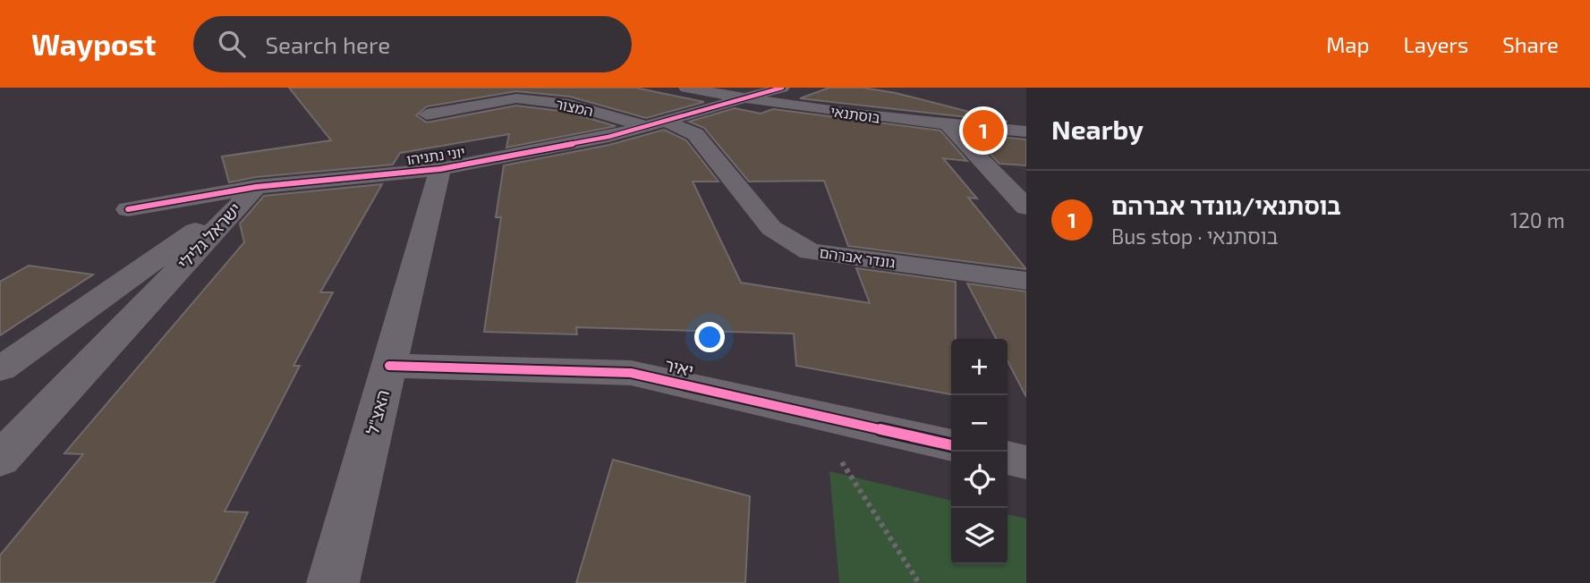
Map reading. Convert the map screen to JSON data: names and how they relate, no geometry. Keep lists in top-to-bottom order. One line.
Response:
{"streets":{"street":["המצור","בוסתנאי","יוני נתניהו","ישראל גלילי","גונדר אברהם","יאיר","האצ\"ל"]},"crossings":[["המצור","יוני נתניהו"],["המצור","גונדר אברהם"],["בוסתנאי","יוני נתניהו"],["יוני נתניהו","ישראל גלילי"],["יוני נתניהו","גונדר אברהם"],["יוני נתניהו","האצ\"ל"],["יאיר","האצ\"ל"]],"page":{"header":"Waypost","search":"Search here","nav":["Map","Layers","Share"],"heading":"Nearby","pins":"1","list":[{"mark":"1","name":"בוסתנאי/גונדר אברהם","note":"Bus stop · בוסתנאי","value":"120 m"}],"map_buttons":["+","−"]}}
